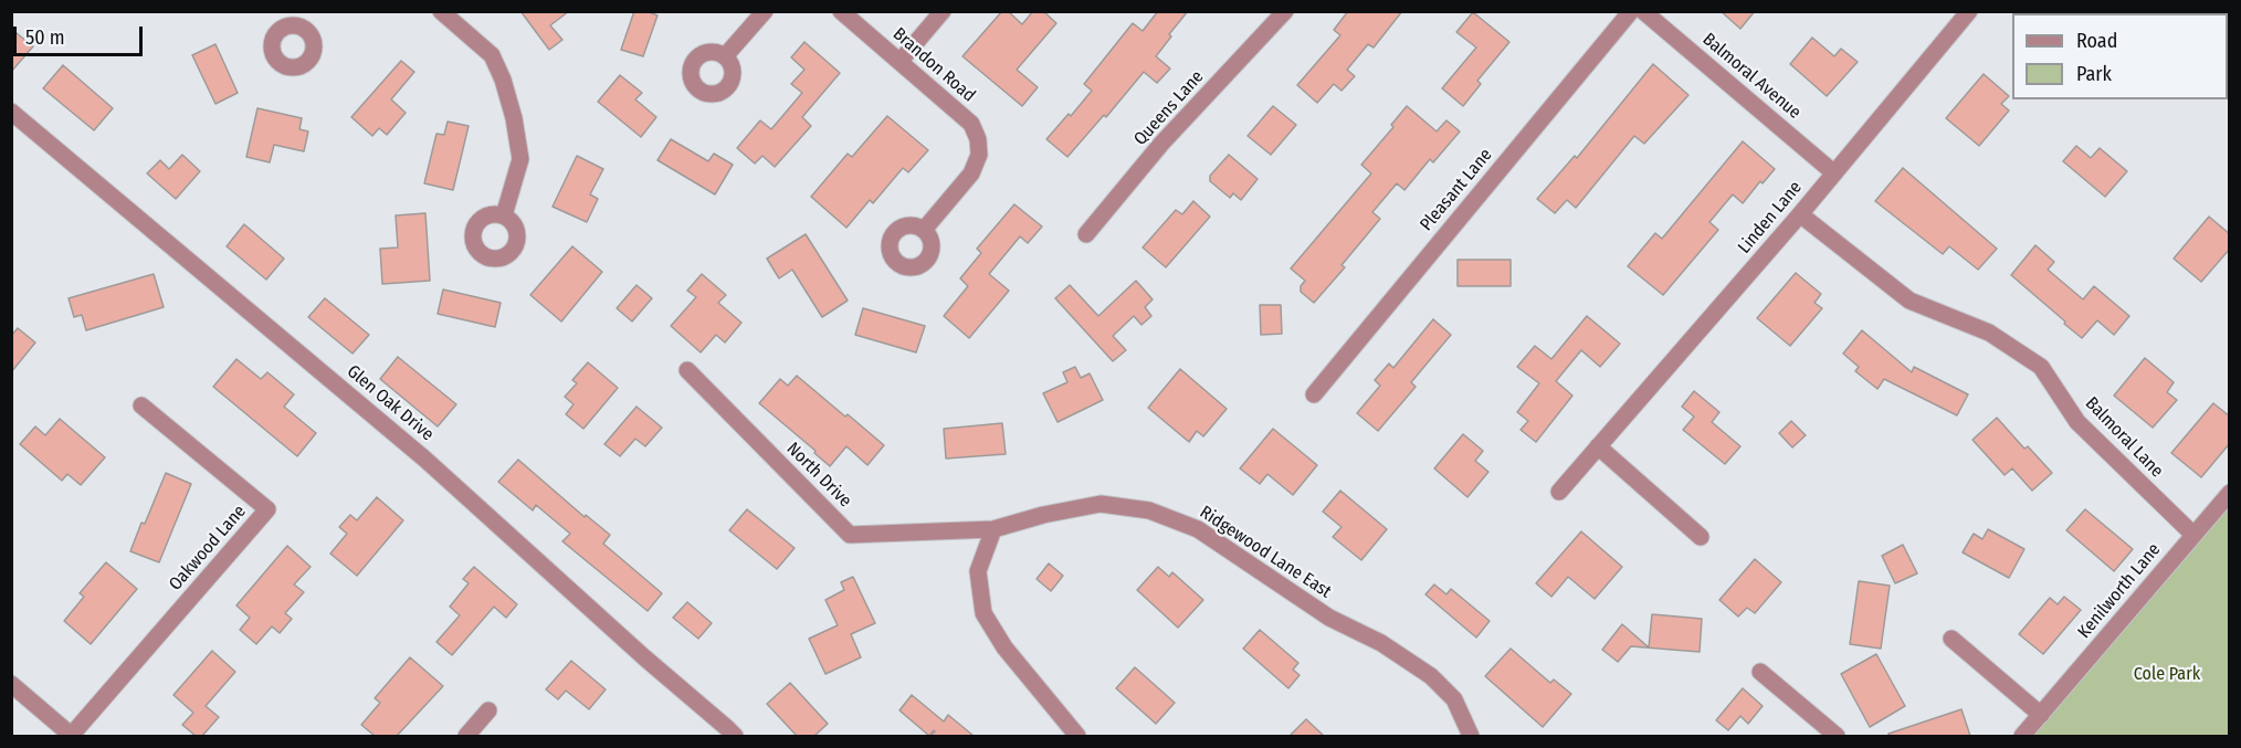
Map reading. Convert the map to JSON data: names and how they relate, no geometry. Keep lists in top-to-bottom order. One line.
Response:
{"streets":{"street":["Brandon Road","Balmoral Avenue","Queens Lane","Pleasant Lane","Linden Lane","Glen Oak Drive","Balmoral Lane","North Drive","Oakwood Lane","Ridgewood Lane East","Kenilworth Lane"]},"crossings":[["Balmoral Avenue","Linden Lane"],["Linden Lane","Balmoral Lane"],["Balmoral Lane","Kenilworth Lane"],["North Drive","Ridgewood Lane East"]],"parks":["Cole Park"],"legend":["Road","Park"],"scale_bar":"50 m"}
